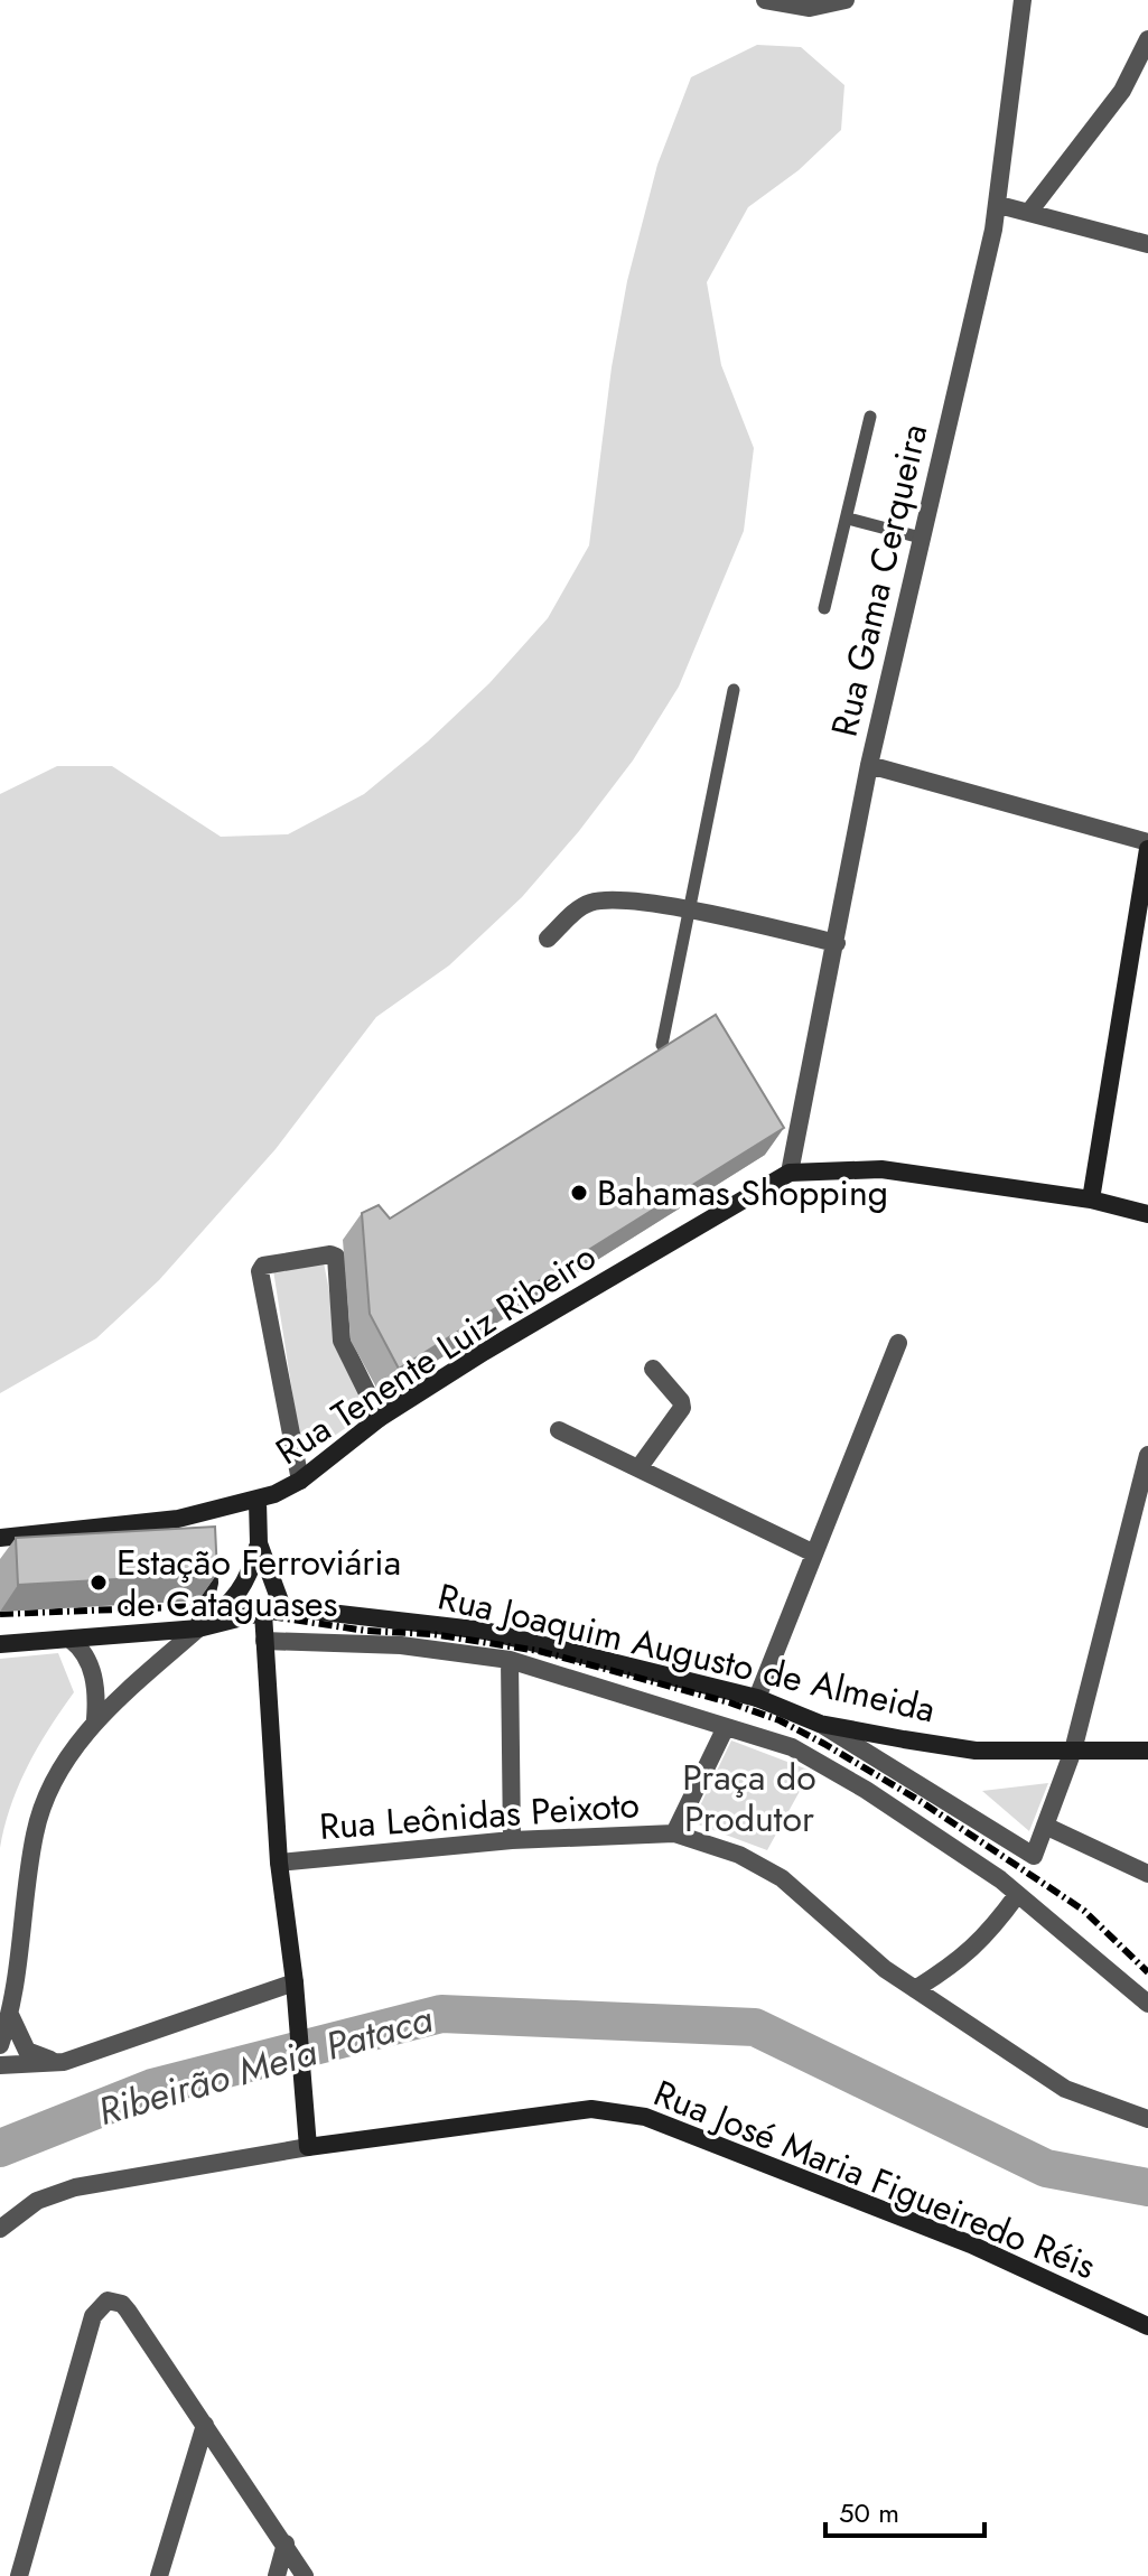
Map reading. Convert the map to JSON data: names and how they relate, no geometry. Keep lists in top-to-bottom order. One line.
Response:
{"streets":{"main road":["Rua Tenente Luiz Ribeiro","Rua Joaquim Augusto de Almeida","Rua José Maria Figueiredo Réis"],"street":["Rua Gama Cerqueira","Rua Leônidas Peixoto"]},"crossings":[["Rua Gama Cerqueira","Rua Tenente Luiz Ribeiro"]],"water":["Ribeirão Meia Pataca"],"parks":["Praça do Produtor"],"places":["Bahamas Shopping","Estação Ferroviária de Cataguases"],"scale_bar":"50 m"}
